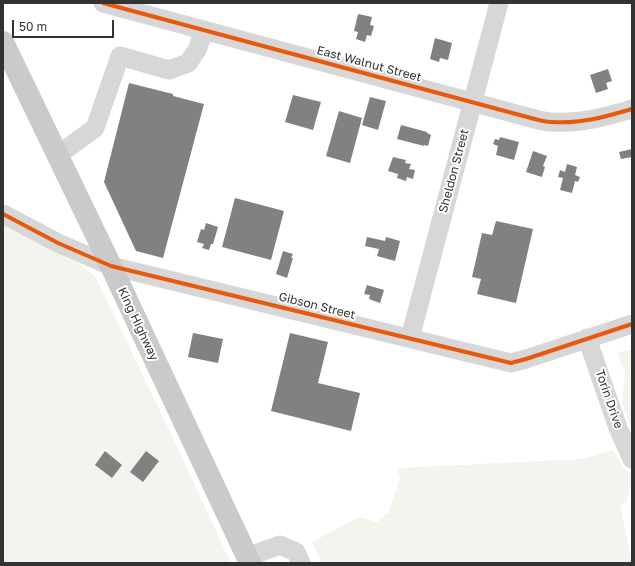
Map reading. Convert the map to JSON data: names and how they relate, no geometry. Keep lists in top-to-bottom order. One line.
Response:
{"streets":{"main road":["King Highway"],"street":["East Walnut Street","Sheldon Street","Gibson Street","Torin Drive"]},"crossings":[["East Walnut Street","Sheldon Street"],["Sheldon Street","Gibson Street"],["Gibson Street","King Highway"],["Gibson Street","Torin Drive"]],"scale_bar":"50 m"}
